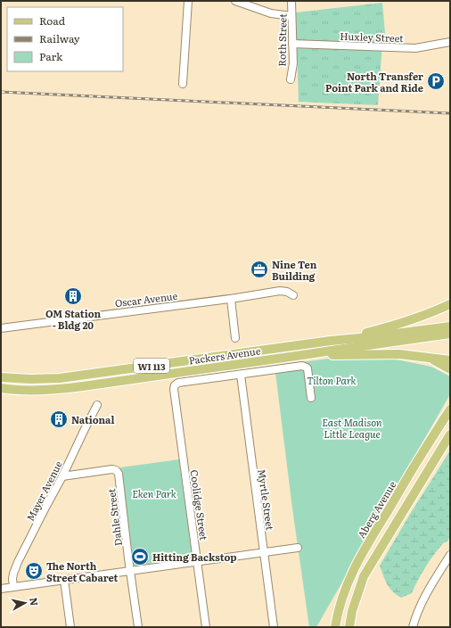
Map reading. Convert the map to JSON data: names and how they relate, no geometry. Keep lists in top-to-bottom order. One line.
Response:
{"streets":{"main road":["Packers Avenue","WI 113","Aberg Avenue"],"street":["Huxley Street","Roth Street","Oscar Avenue","Mayer Avenue","Myrtle Street","Coolidge Street","Dahle Street"]},"crossings":[["Huxley Street","Roth Street"],["Mayer Avenue","Dahle Street"],["Myrtle Street","Coolidge Street"]],"parks":["Tilton Park","East Madison Little League","Eken Park"],"places":{"parking":["North Transfer Point Park and Ride"],"office":["Nine Ten Building"],"building":["OM Station - Bldg 20","National"],"sports":["Hitting Backstop"],"theatre":["The North Street Cabaret"]},"legend":["Road","Railway","Park"],"north":"right"}
